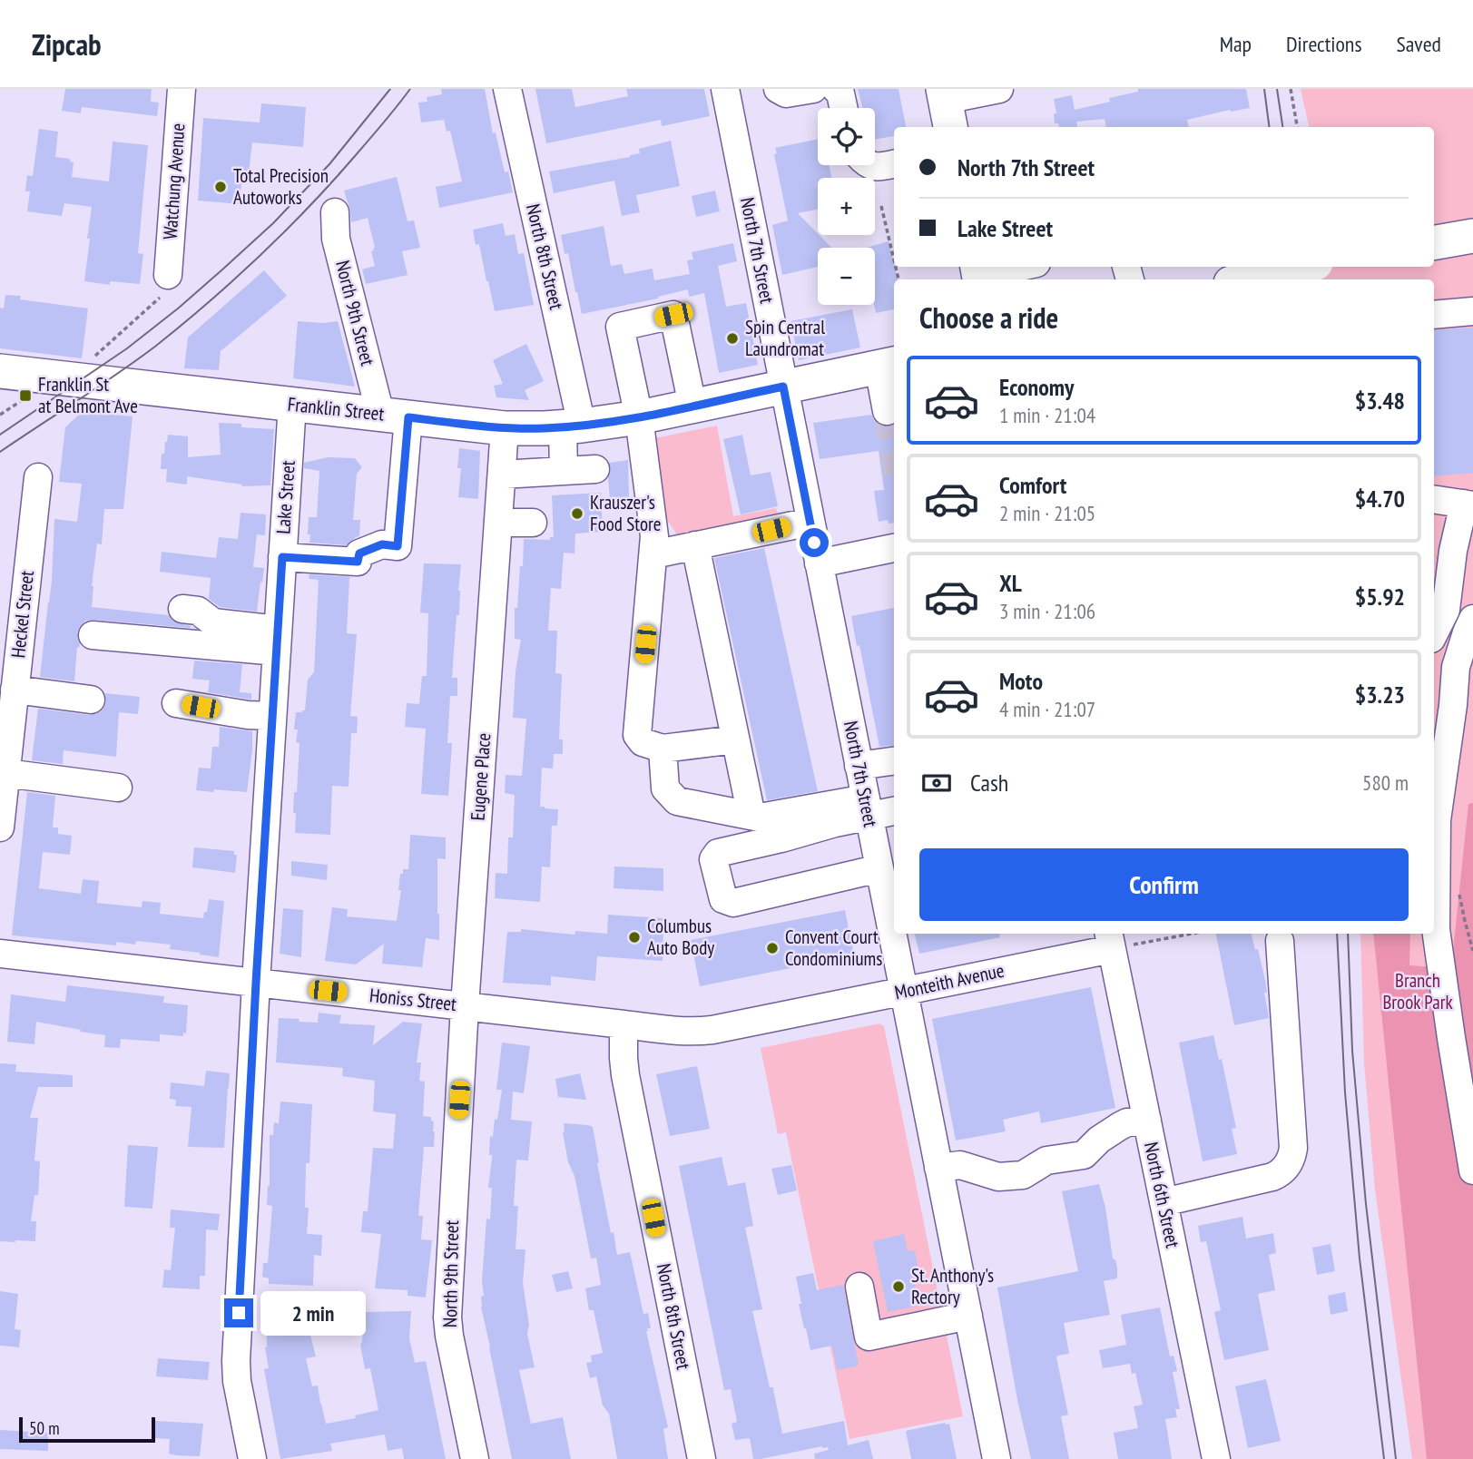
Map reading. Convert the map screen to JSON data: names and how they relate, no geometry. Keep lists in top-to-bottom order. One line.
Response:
{"streets":{"main road":["Franklin Street"],"street":["Watchung Avenue","North 7th Street","North 8th Street","North 9th Street","Lake Street","Heckel Street","Eugene Place","Monteith Avenue","Honiss Street","North 6th Street"]},"crossings":[["North 7th Street","Franklin Street"],["North 7th Street","Monteith Avenue"],["North 8th Street","Franklin Street"],["North 8th Street","Honiss Street"],["North 9th Street","Franklin Street"],["North 9th Street","Lake Street"],["North 9th Street","Eugene Place"],["Franklin Street","Lake Street"],["Franklin Street","Eugene Place"],["Lake Street","Honiss Street"],["Eugene Place","Honiss Street"],["Monteith Avenue","Honiss Street"],["Monteith Avenue","North 6th Street"]],"parks":["Branch Brook Park"],"places":{"other":["Total Precision Autoworks","Spin Central Laundromat","Krauszer's Food Store","Columbus Auto Body","Convent Court Condominiums","St. Anthony's Rectory"],"transit":["Franklin St at Belmont Ave"]},"scale_bar":"50 m","page":{"header":"Zipcab","nav":["Map","Directions","Saved"],"map_buttons":["+","−"],"banner":["North 7th Street","Lake Street"],"heading":"Choose a ride","list":[{"name":"Economy","note":"1 min · 21:04","value":"$3.48"},{"name":"Comfort","note":"2 min · 21:05","value":"$4.70"},{"name":"XL","note":"3 min · 21:06","value":"$5.92"},{"name":"Moto","note":"4 min · 21:07","value":"$3.23"}],"pay":["Cash","580 m"],"buttons":"Confirm","bubble":"2 min","scale":"50 m"}}
